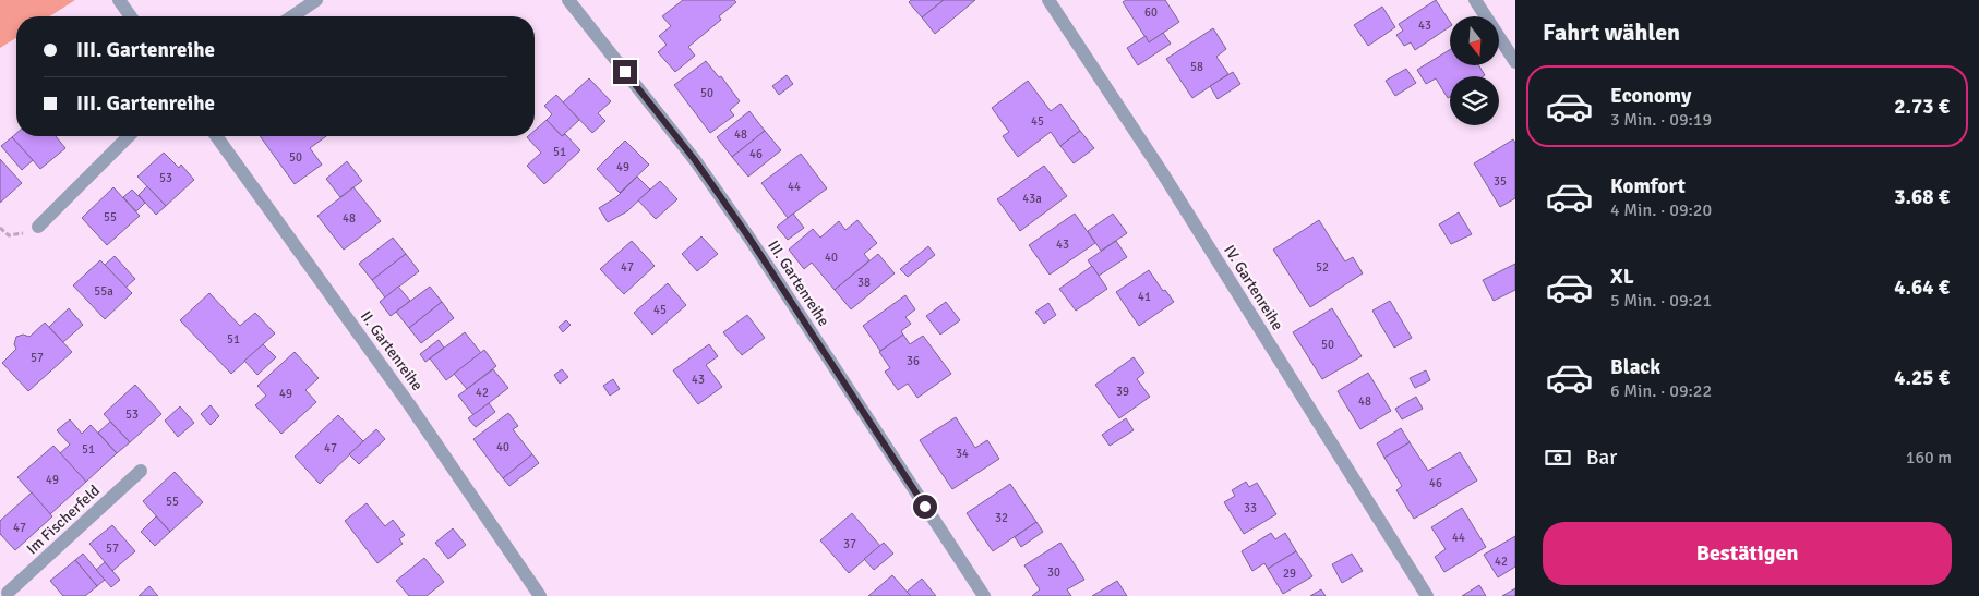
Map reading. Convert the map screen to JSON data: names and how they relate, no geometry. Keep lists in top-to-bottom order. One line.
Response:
{"streets":{"street":["III. Gartenreihe","IV. Gartenreihe","II. Gartenreihe","Im Fischerfeld"]},"house_numbers":["60","43","58","50","45","48","51","46","50","49","53","35","44","43a","55","48","43","40","47","52","38","55a","41","45","51","50","57","36","43","39","42","49","48","53","40","47","51","34","49","46","55","33","32","47","44","37","57","42","30","29"],"north":"bottom","page":{"heading":"Fahrt wählen","banner":["III. Gartenreihe","III. Gartenreihe"],"list":[{"name":"Economy","note":"3 Min. · 09:19","value":"2.73 €"},{"name":"Komfort","note":"4 Min. · 09:20","value":"3.68 €"},{"name":"XL","note":"5 Min. · 09:21","value":"4.64 €"},{"name":"Black","note":"6 Min. · 09:22","value":"4.25 €"}],"pay":["Bar","160 m"],"buttons":"Bestätigen"}}
